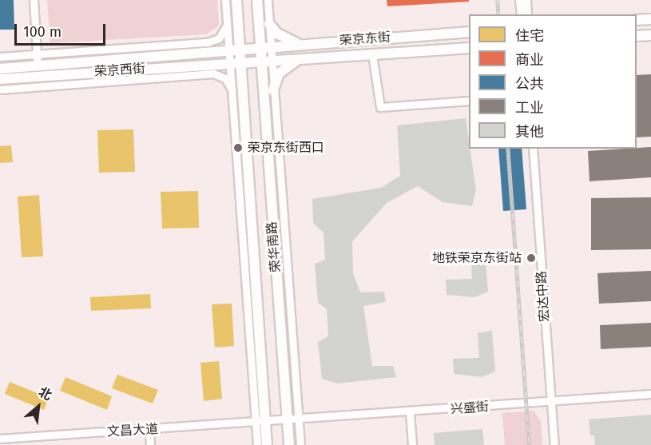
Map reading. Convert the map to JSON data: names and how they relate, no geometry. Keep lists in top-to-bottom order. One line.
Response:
{"streets":{"main road":["荣京东街","荣京西街","荣华南路"],"street":["宏达中路","兴盛街","文昌大道"]},"crossings":[["荣京东街","荣京西街"],["荣京东街","荣华南路"],["荣京西街","荣华南路"],["荣华南路","兴盛街"],["荣华南路","文昌大道"],["宏达中路","兴盛街"],["兴盛街","文昌大道"]],"places":["荣京东街西口","地铁荣京东街站"],"legend":["住宅","商业","公共","工业","其他"],"scale_bar":"100 m","north":"top right"}
